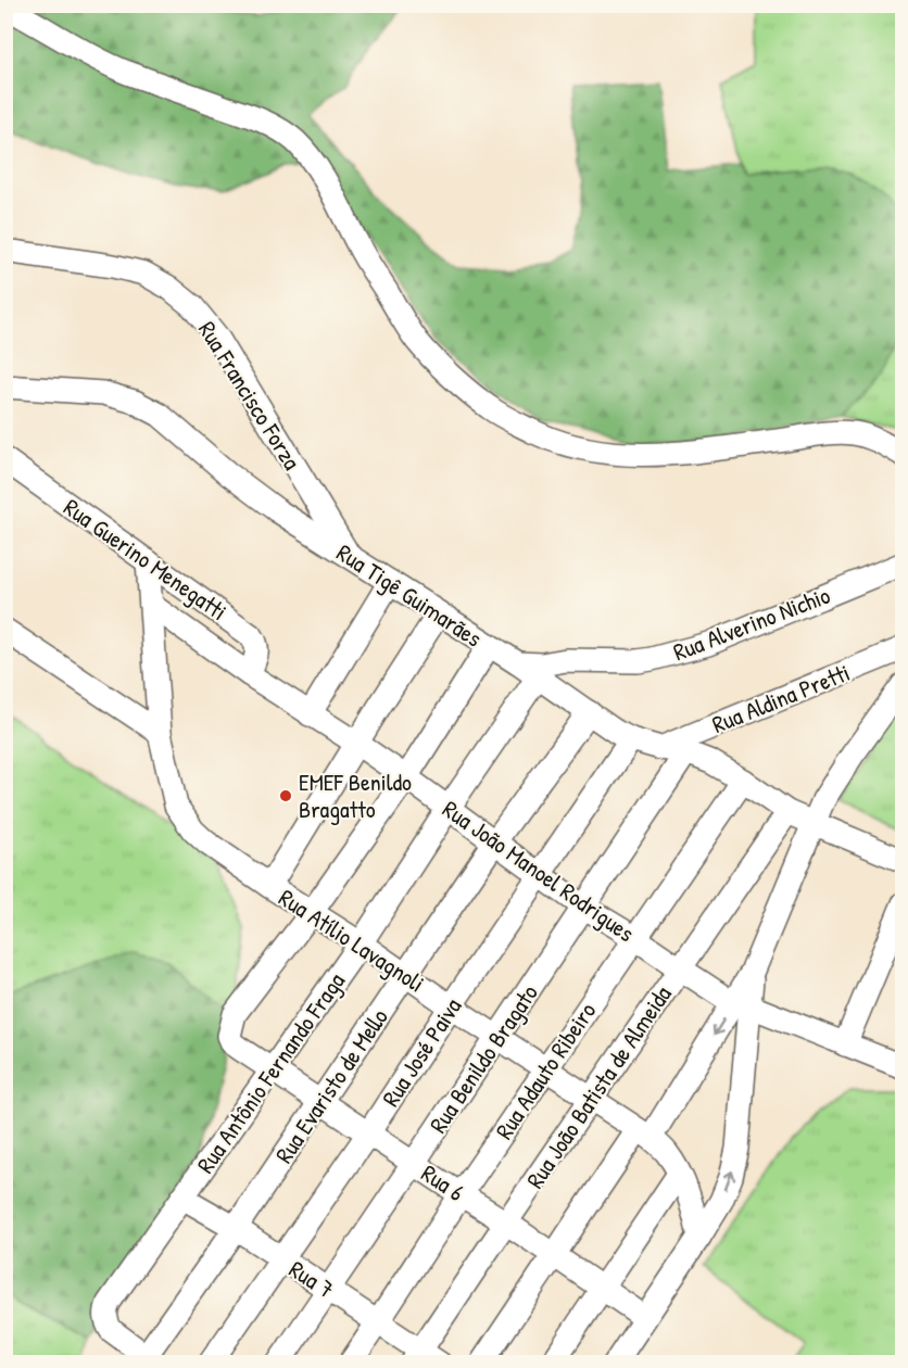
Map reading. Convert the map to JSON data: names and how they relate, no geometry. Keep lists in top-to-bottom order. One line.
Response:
{"streets":{"street":["Rua Francisco Forza","Rua Guerino Menegatti","Rua Tigê Guimarães","Rua Alverino Nichio","Rua Aldina Pretti","Rua João Manoel Rodrigues","Rua Atílio Lavagnoli","Rua José Paiva","Rua Benildo Bragato","Rua Adauto Ribeiro","Rua Antônio Fernando Fraga","Rua Evaristo de Mello","Rua João Batista de Almeida","Rua 6","Rua 7"]},"crossings":[["Rua Francisco Forza","Rua Tigê Guimarães"],["Rua Guerino Menegatti","Rua João Manoel Rodrigues"],["Rua Guerino Menegatti","Rua Atílio Lavagnoli"],["Rua Tigê Guimarães","Rua Alverino Nichio"],["Rua Tigê Guimarães","Rua Aldina Pretti"],["Rua Tigê Guimarães","Rua José Paiva"],["Rua Tigê Guimarães","Rua Benildo Bragato"],["Rua Tigê Guimarães","Rua Adauto Ribeiro"],["Rua Tigê Guimarães","Rua Antônio Fernando Fraga"],["Rua Tigê Guimarães","Rua Evaristo de Mello"],["Rua Tigê Guimarães","Rua João Batista de Almeida"],["Rua João Manoel Rodrigues","Rua Atílio Lavagnoli"],["Rua João Manoel Rodrigues","Rua José Paiva"],["Rua João Manoel Rodrigues","Rua Benildo Bragato"],["Rua João Manoel Rodrigues","Rua Adauto Ribeiro"],["Rua João Manoel Rodrigues","Rua Antônio Fernando Fraga"],["Rua João Manoel Rodrigues","Rua Evaristo de Mello"],["Rua João Manoel Rodrigues","Rua João Batista de Almeida"],["Rua Atílio Lavagnoli","Rua José Paiva"],["Rua Atílio Lavagnoli","Rua Benildo Bragato"],["Rua Atílio Lavagnoli","Rua Adauto Ribeiro"],["Rua Atílio Lavagnoli","Rua Antônio Fernando Fraga"],["Rua Atílio Lavagnoli","Rua Evaristo de Mello"],["Rua Atílio Lavagnoli","Rua João Batista de Almeida"],["Rua Atílio Lavagnoli","Rua 6"],["Rua José Paiva","Rua 6"],["Rua José Paiva","Rua 7"],["Rua Benildo Bragato","Rua 6"],["Rua Benildo Bragato","Rua 7"],["Rua Adauto Ribeiro","Rua 6"],["Rua Adauto Ribeiro","Rua 7"],["Rua Antônio Fernando Fraga","Rua Evaristo de Mello"],["Rua Antônio Fernando Fraga","Rua 6"],["Rua Antônio Fernando Fraga","Rua 7"],["Rua Evaristo de Mello","Rua 6"],["Rua Evaristo de Mello","Rua 7"],["Rua João Batista de Almeida","Rua 6"],["Rua João Batista de Almeida","Rua 7"]],"places":["EMEF Benildo Bragatto"]}
